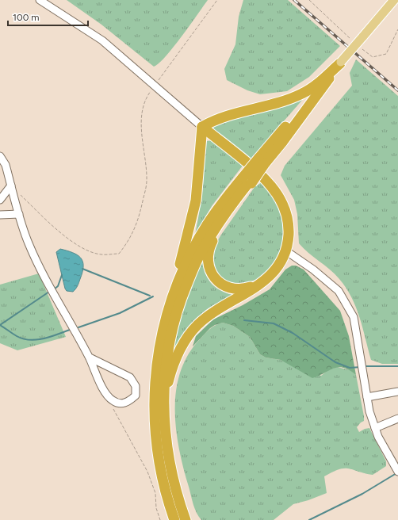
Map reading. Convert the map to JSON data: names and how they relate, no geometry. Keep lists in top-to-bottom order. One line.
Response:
{"scale_bar":"100 m"}
